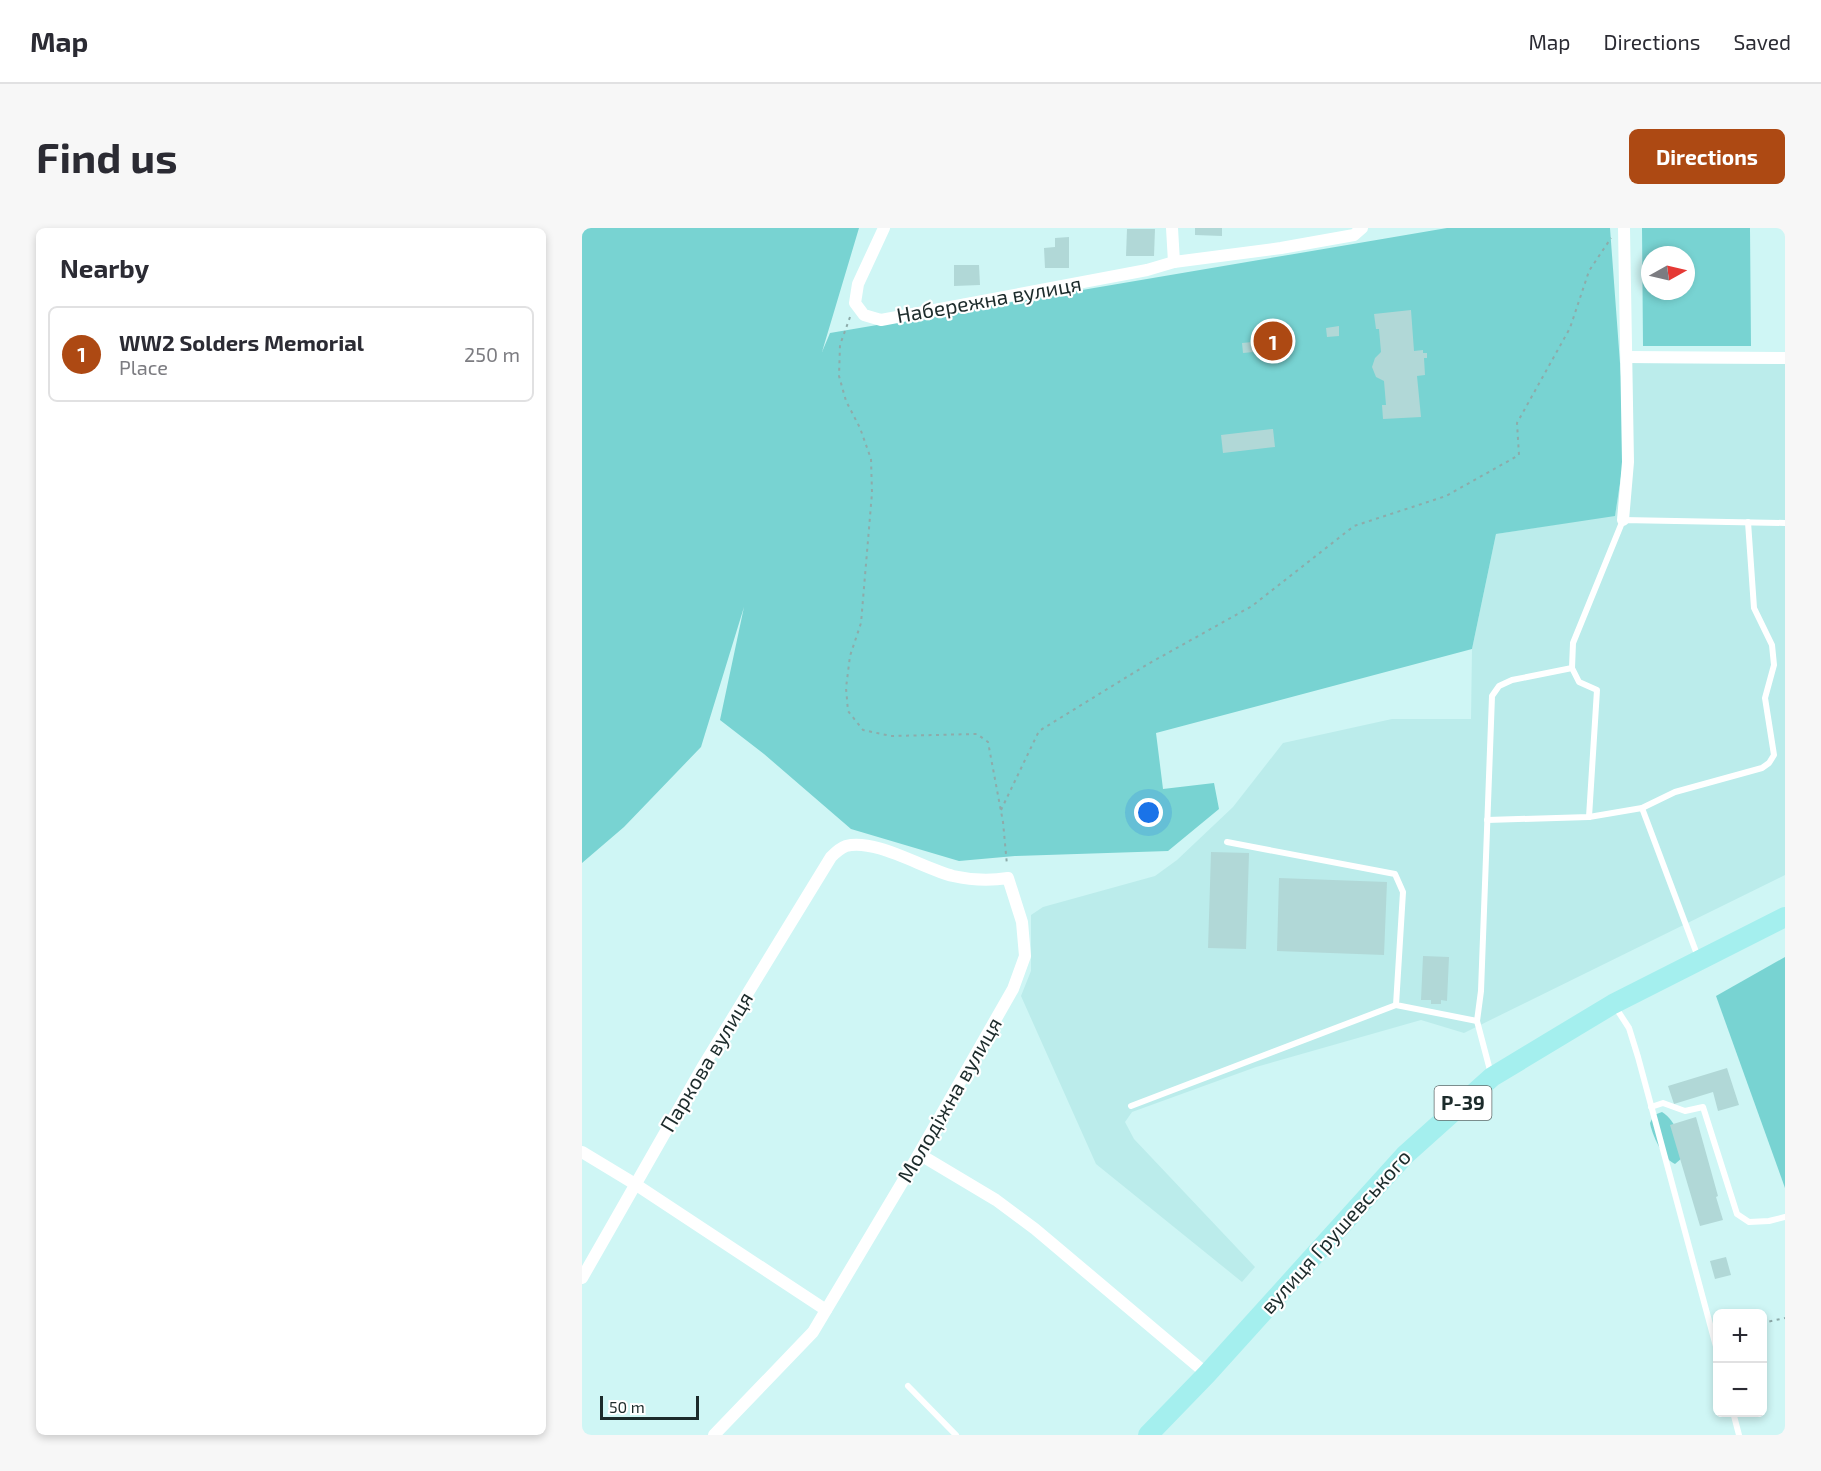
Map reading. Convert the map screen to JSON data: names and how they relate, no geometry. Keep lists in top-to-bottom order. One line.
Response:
{"streets":{"main road":["Р-39","вулиця Грушевського"],"street":["Набережна вулиця","Паркова вулиця","Молодіжна вулиця"]},"crossings":[["Паркова вулиця","Молодіжна вулиця"],["Р-39","вулиця Грушевського"]],"scale_bar":"50 m","north":"right","page":{"header":"Map","nav":["Map","Directions","Saved"],"buttons":"Directions","title":"Find us","heading":"Nearby","list":[{"mark":"1","name":"WW2 Solders Memorial","note":"Place","value":"250 m"}],"pins":"1","map_buttons":["+","−"],"scale":"50 m"}}
